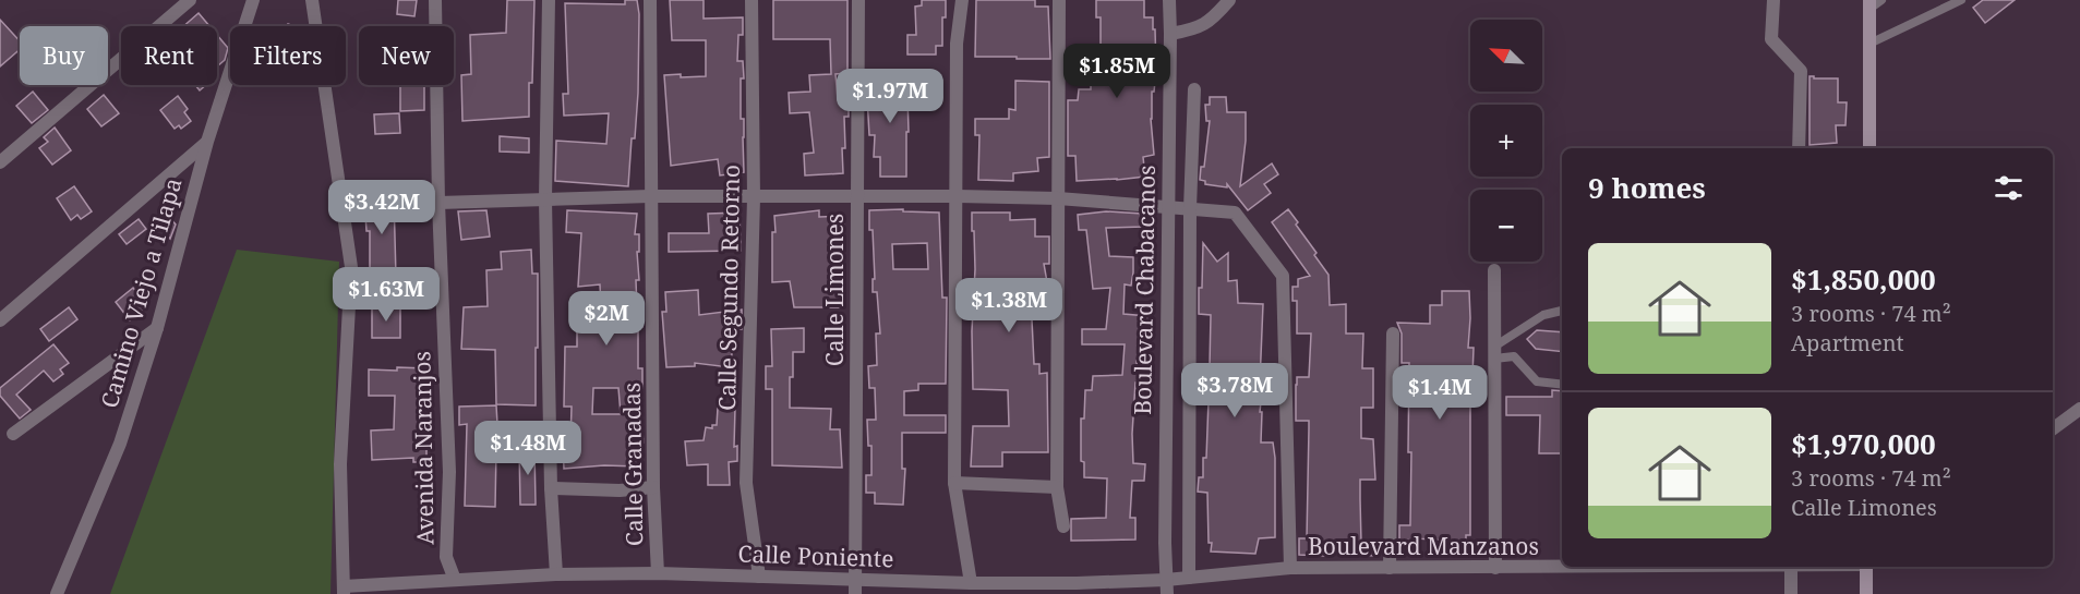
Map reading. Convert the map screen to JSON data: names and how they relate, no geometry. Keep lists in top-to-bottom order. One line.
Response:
{"streets":{"street":["Calle Segundo Retorno","Calle Limones","Boulevard Chabacanos","Camino Viejo a Tilapa","Avenida Naranjos","Calle Granadas","Boulevard Manzanos","Calle Poniente"]},"crossings":[["Calle Segundo Retorno","Calle Poniente"],["Calle Limones","Calle Poniente"],["Boulevard Chabacanos","Boulevard Manzanos"],["Boulevard Chabacanos","Calle Poniente"],["Avenida Naranjos","Calle Poniente"],["Calle Granadas","Calle Poniente"],["Boulevard Manzanos","Calle Poniente"]],"north":"top left","page":{"map_buttons":["+","−"],"chip":["Buy","Rent","Filters","New"],"price":["$1.85M","$1.97M","$3.42M","$1.63M","$1.38M","$2M","$3.78M","$1.4M","$1.48M"],"heading":"9 homes","list":[{"name":"$1,850,000","note":"3 rooms · 74 m² · Apartment"},{"name":"$1,970,000","note":"3 rooms · 74 m² · Calle Limones"}]}}
